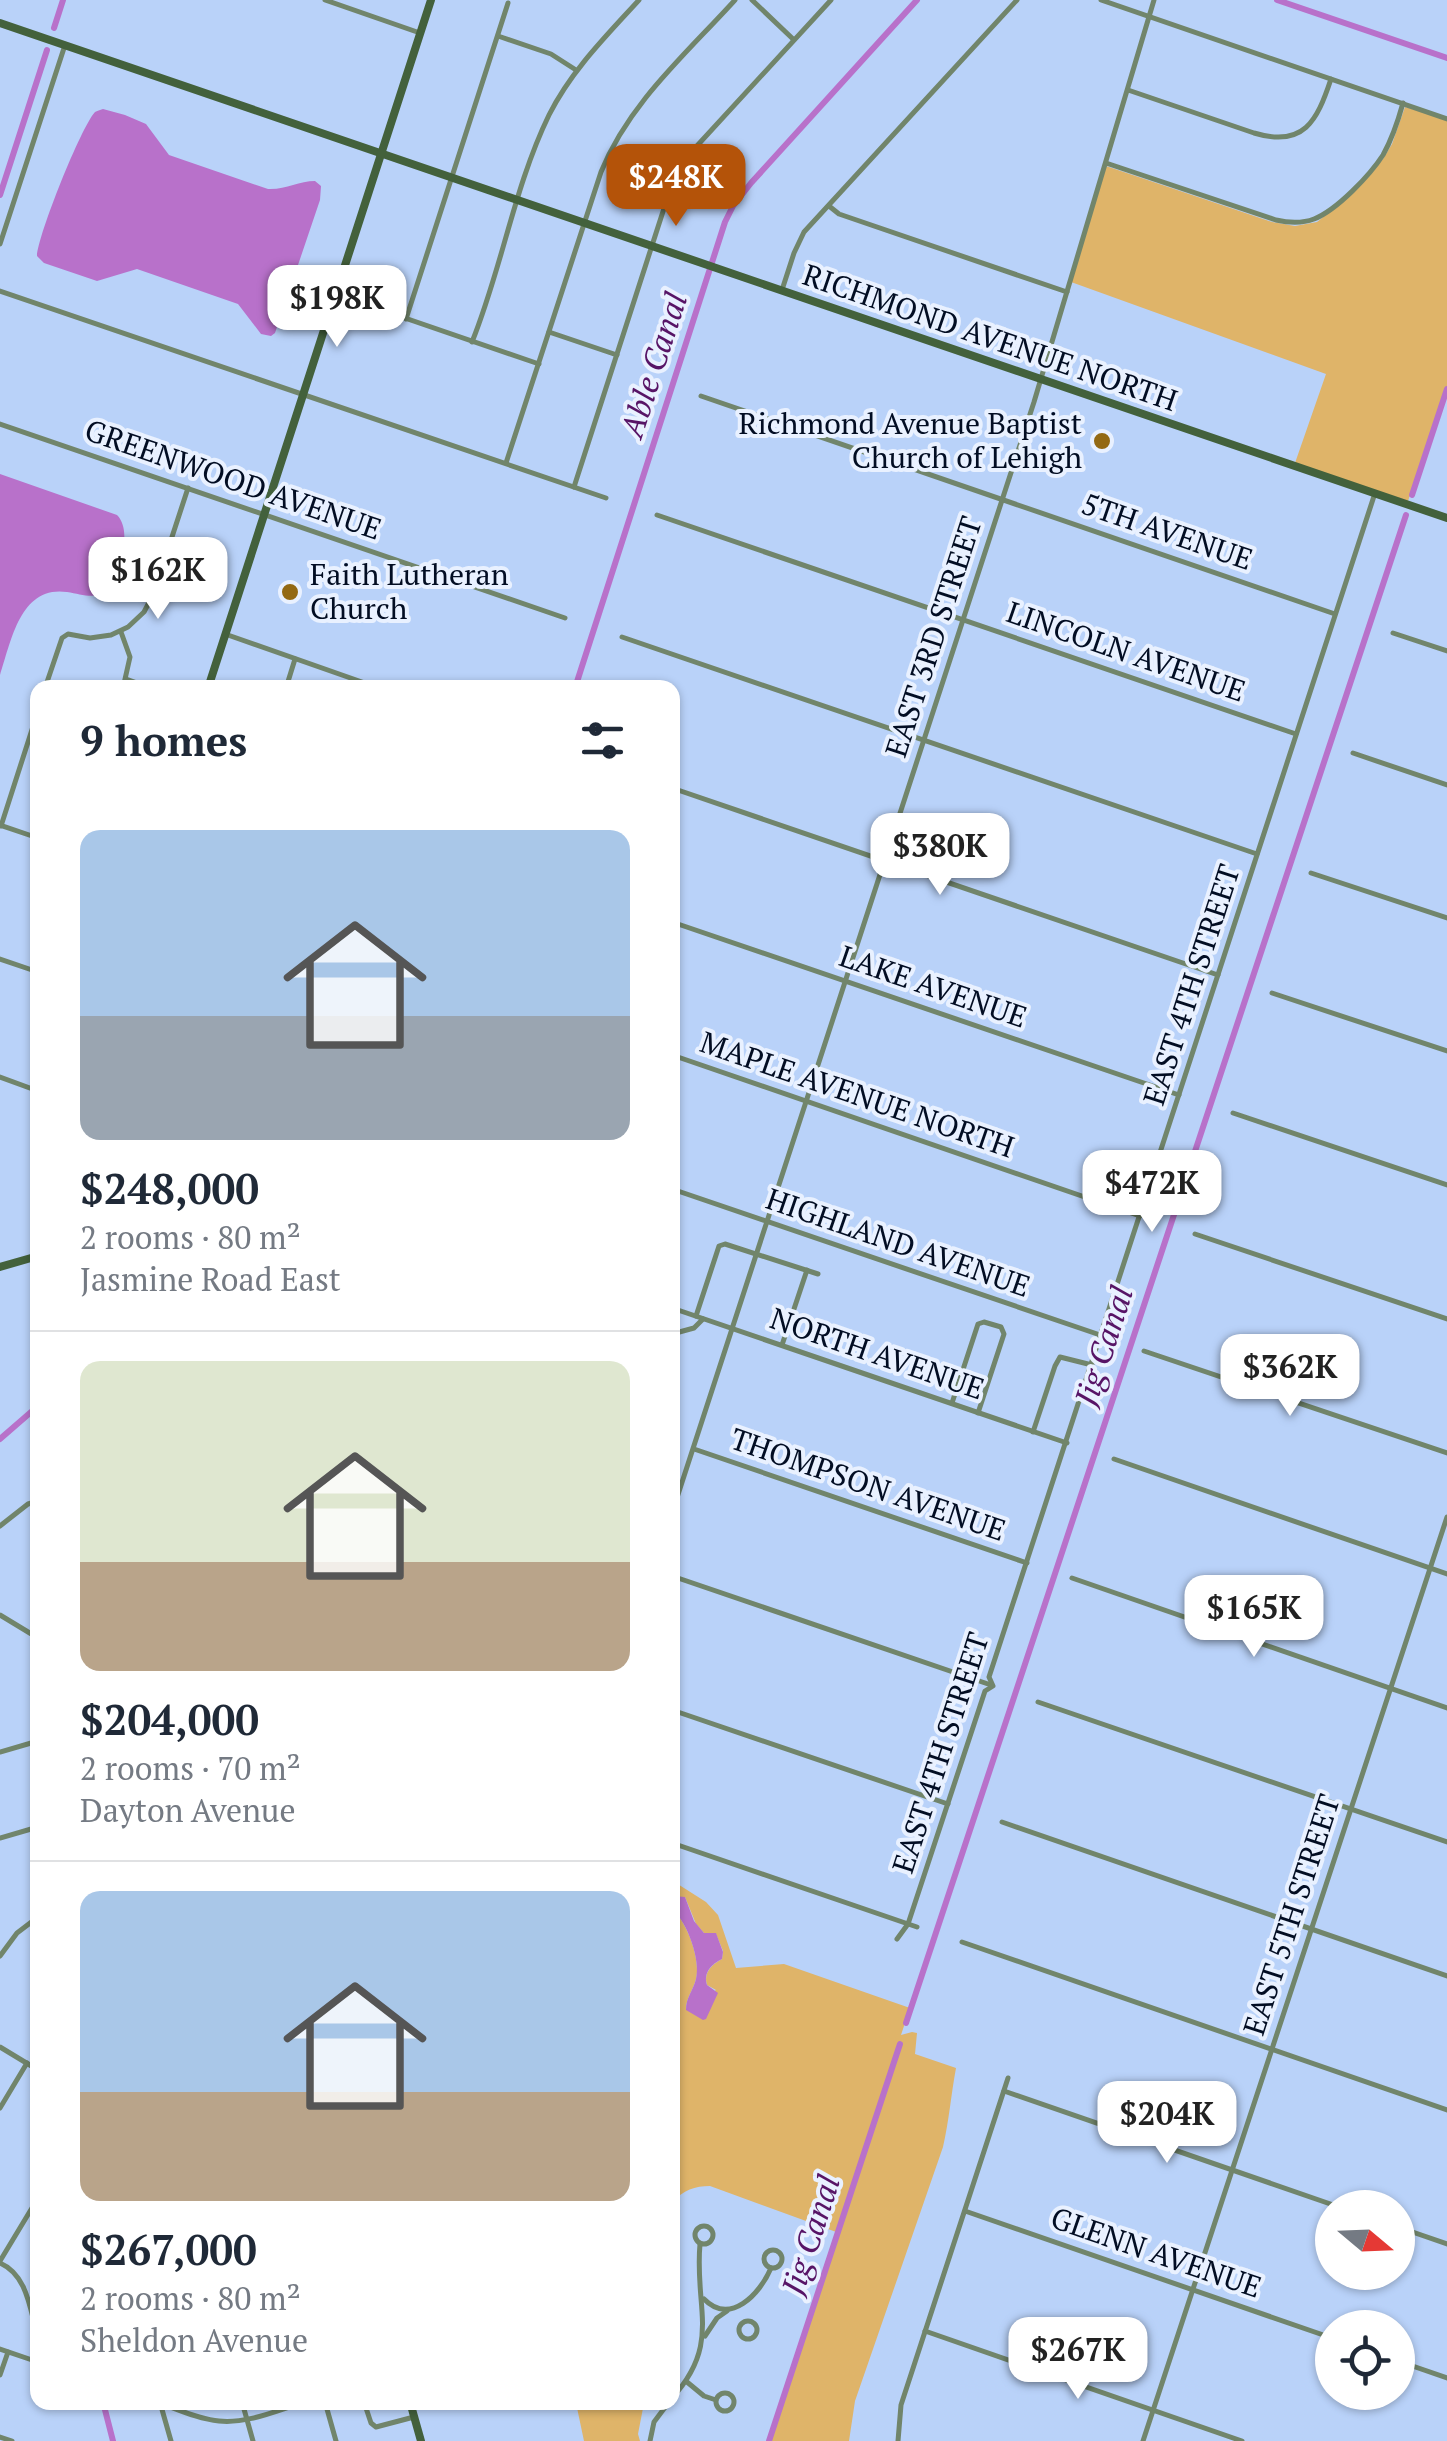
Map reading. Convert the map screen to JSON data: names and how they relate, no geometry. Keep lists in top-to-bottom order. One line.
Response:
{"streets":{"street":["RICHMOND AVENUE NORTH","GREENWOOD AVENUE","5TH AVENUE","EAST 3RD STREET","LINCOLN AVENUE","EAST 4TH STREET","LAKE AVENUE","MAPLE AVENUE NORTH","HIGHLAND AVENUE","NORTH AVENUE","THOMPSON AVENUE","EAST 5TH STREET","GLENN AVENUE"]},"crossings":[["RICHMOND AVENUE NORTH","EAST 3RD STREET"],["RICHMOND AVENUE NORTH","EAST 4TH STREET"],["5TH AVENUE","EAST 3RD STREET"],["5TH AVENUE","EAST 4TH STREET"],["EAST 3RD STREET","LINCOLN AVENUE"],["EAST 3RD STREET","LAKE AVENUE"],["EAST 3RD STREET","MAPLE AVENUE NORTH"],["EAST 3RD STREET","HIGHLAND AVENUE"],["EAST 3RD STREET","NORTH AVENUE"],["EAST 3RD STREET","THOMPSON AVENUE"],["LINCOLN AVENUE","EAST 4TH STREET"],["EAST 4TH STREET","LAKE AVENUE"],["EAST 4TH STREET","MAPLE AVENUE NORTH"],["EAST 4TH STREET","HIGHLAND AVENUE"],["EAST 4TH STREET","NORTH AVENUE"],["EAST 4TH STREET","THOMPSON AVENUE"],["EAST 5TH STREET","GLENN AVENUE"]],"water":["Able Canal","Jig Canal"],"places":["Richmond Avenue Baptist Church of Lehigh","Faith Lutheran Church"],"north":"right","page":{"price":["$248K","$198K","$162K","$380K","$472K","$362K","$165K","$204K","$267K"],"heading":"9 homes","list":[{"name":"$248,000","note":"2 rooms · 80 m² · Jasmine Road East"},{"name":"$204,000","note":"2 rooms · 70 m² · Dayton Avenue"},{"name":"$267,000","note":"2 rooms · 80 m² · Sheldon Avenue"}]}}
